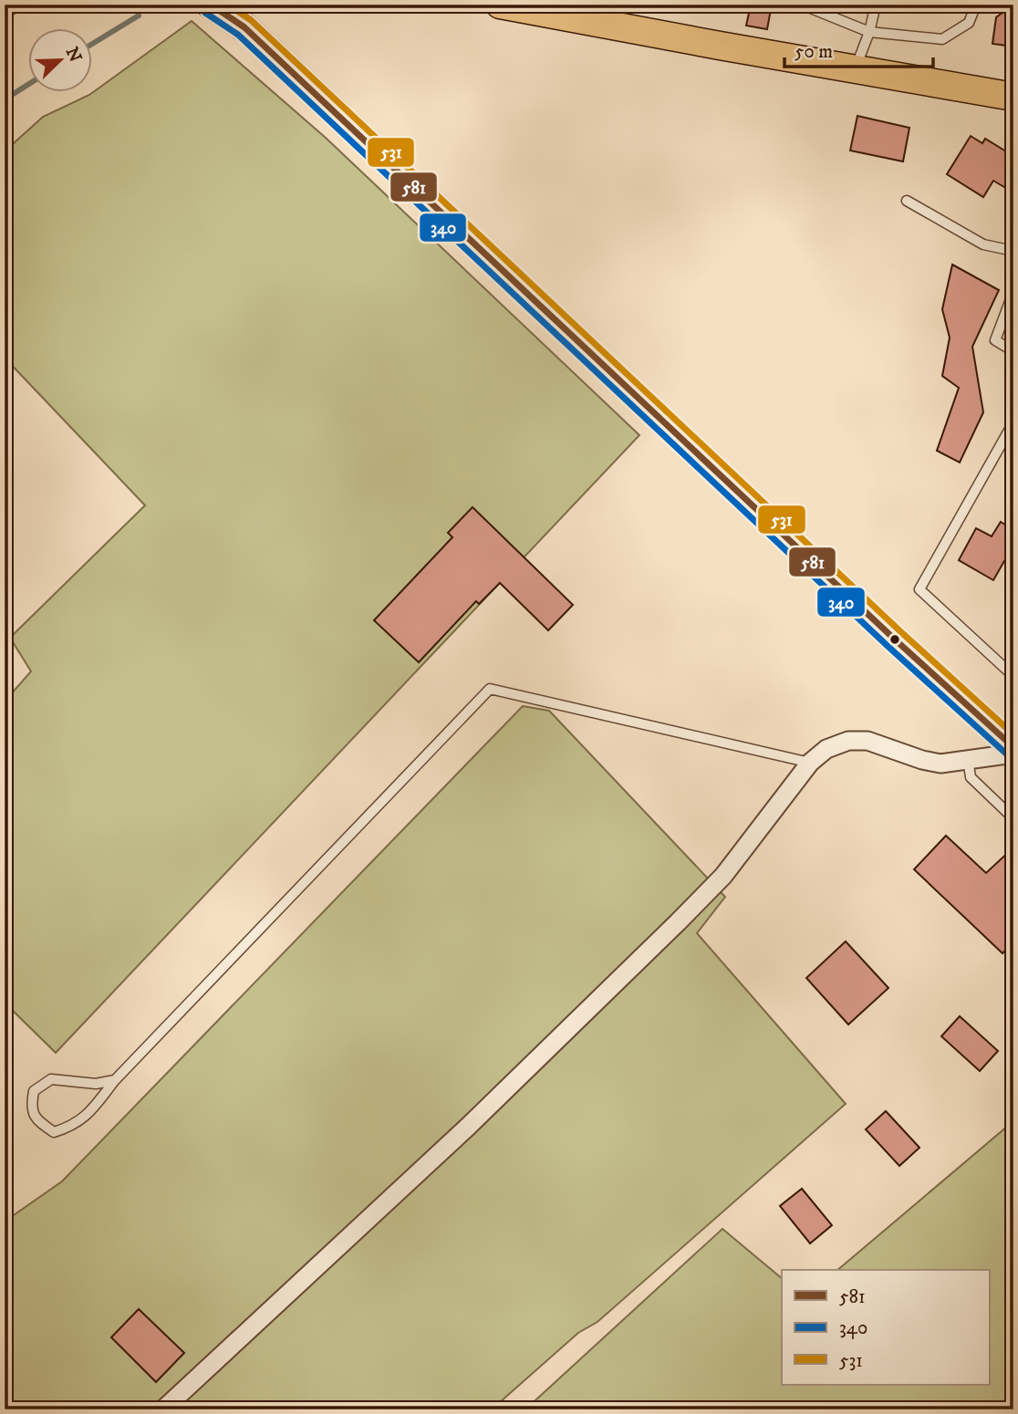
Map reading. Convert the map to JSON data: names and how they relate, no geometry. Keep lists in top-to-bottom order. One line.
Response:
{"lines":["transit line 581","transit line 531","transit line 340"],"legend":["581","340","531"],"scale_bar":"50 m","north":"top right"}
